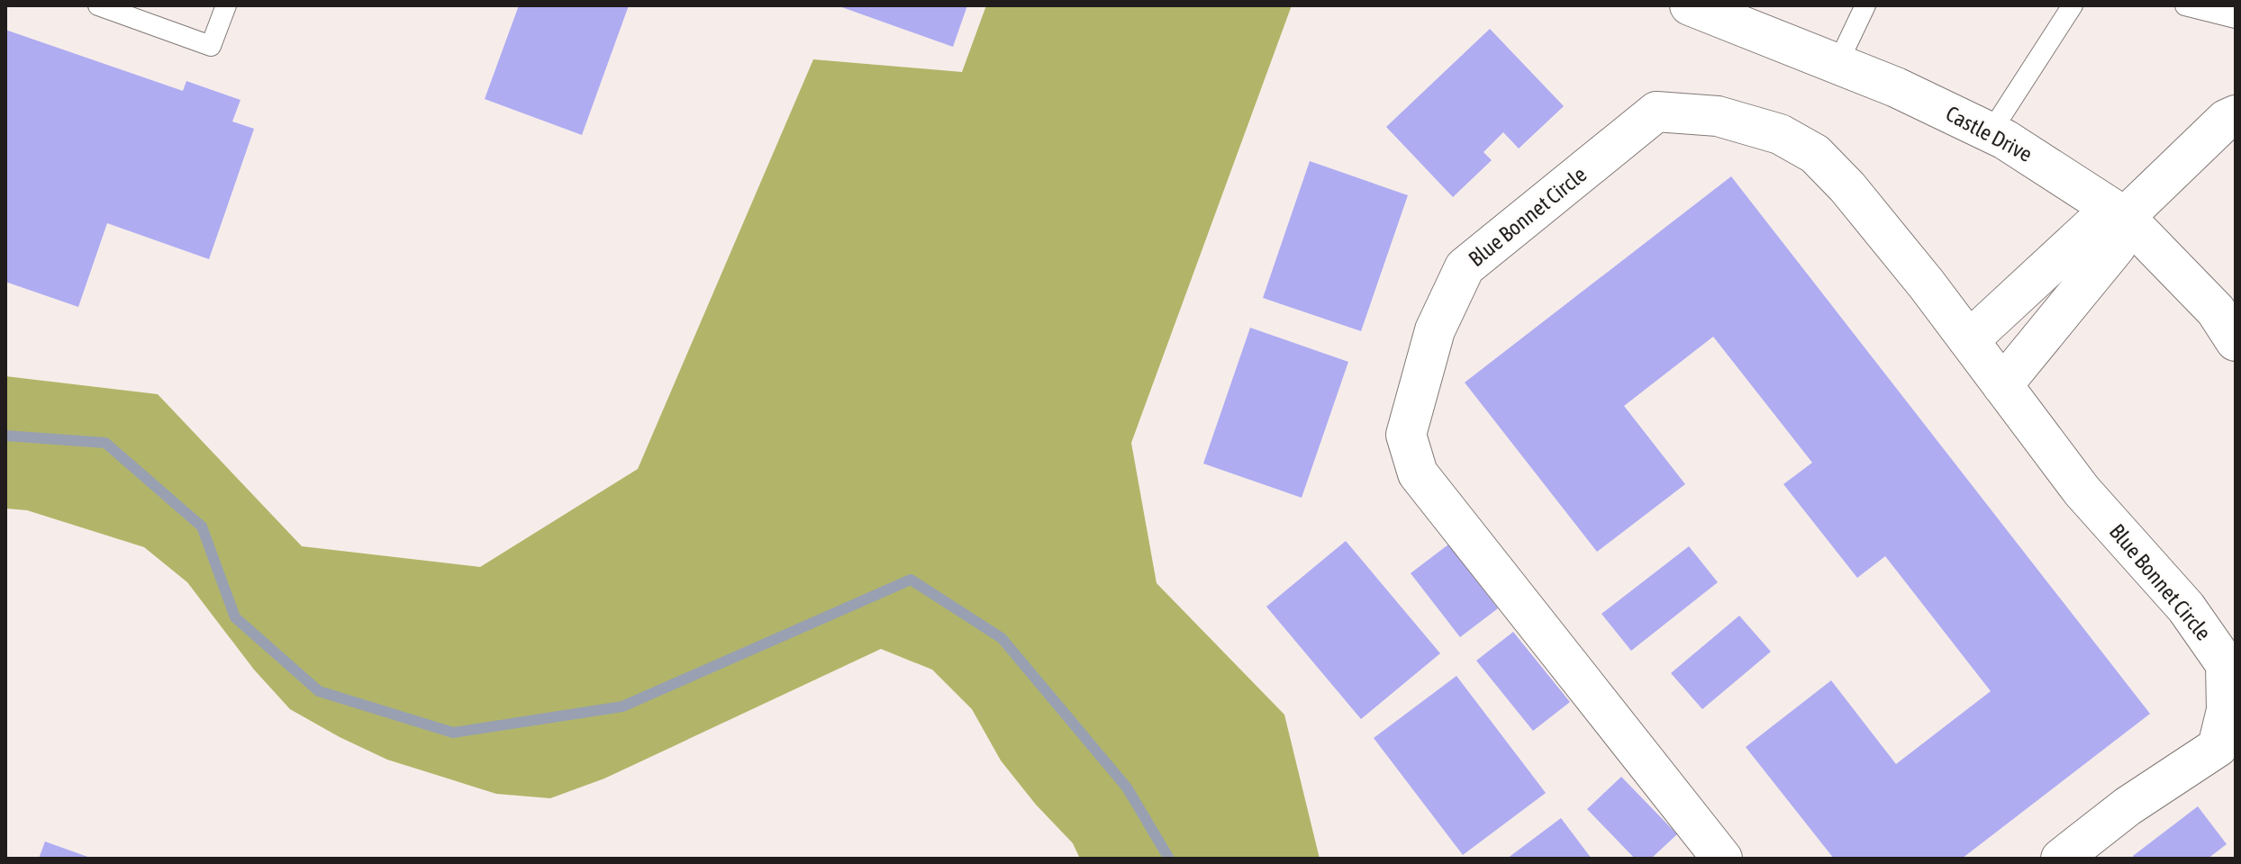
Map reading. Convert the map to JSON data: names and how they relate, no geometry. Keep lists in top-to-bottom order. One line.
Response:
{"streets":{"street":["Castle Drive","Blue Bonnet Circle"]}}
